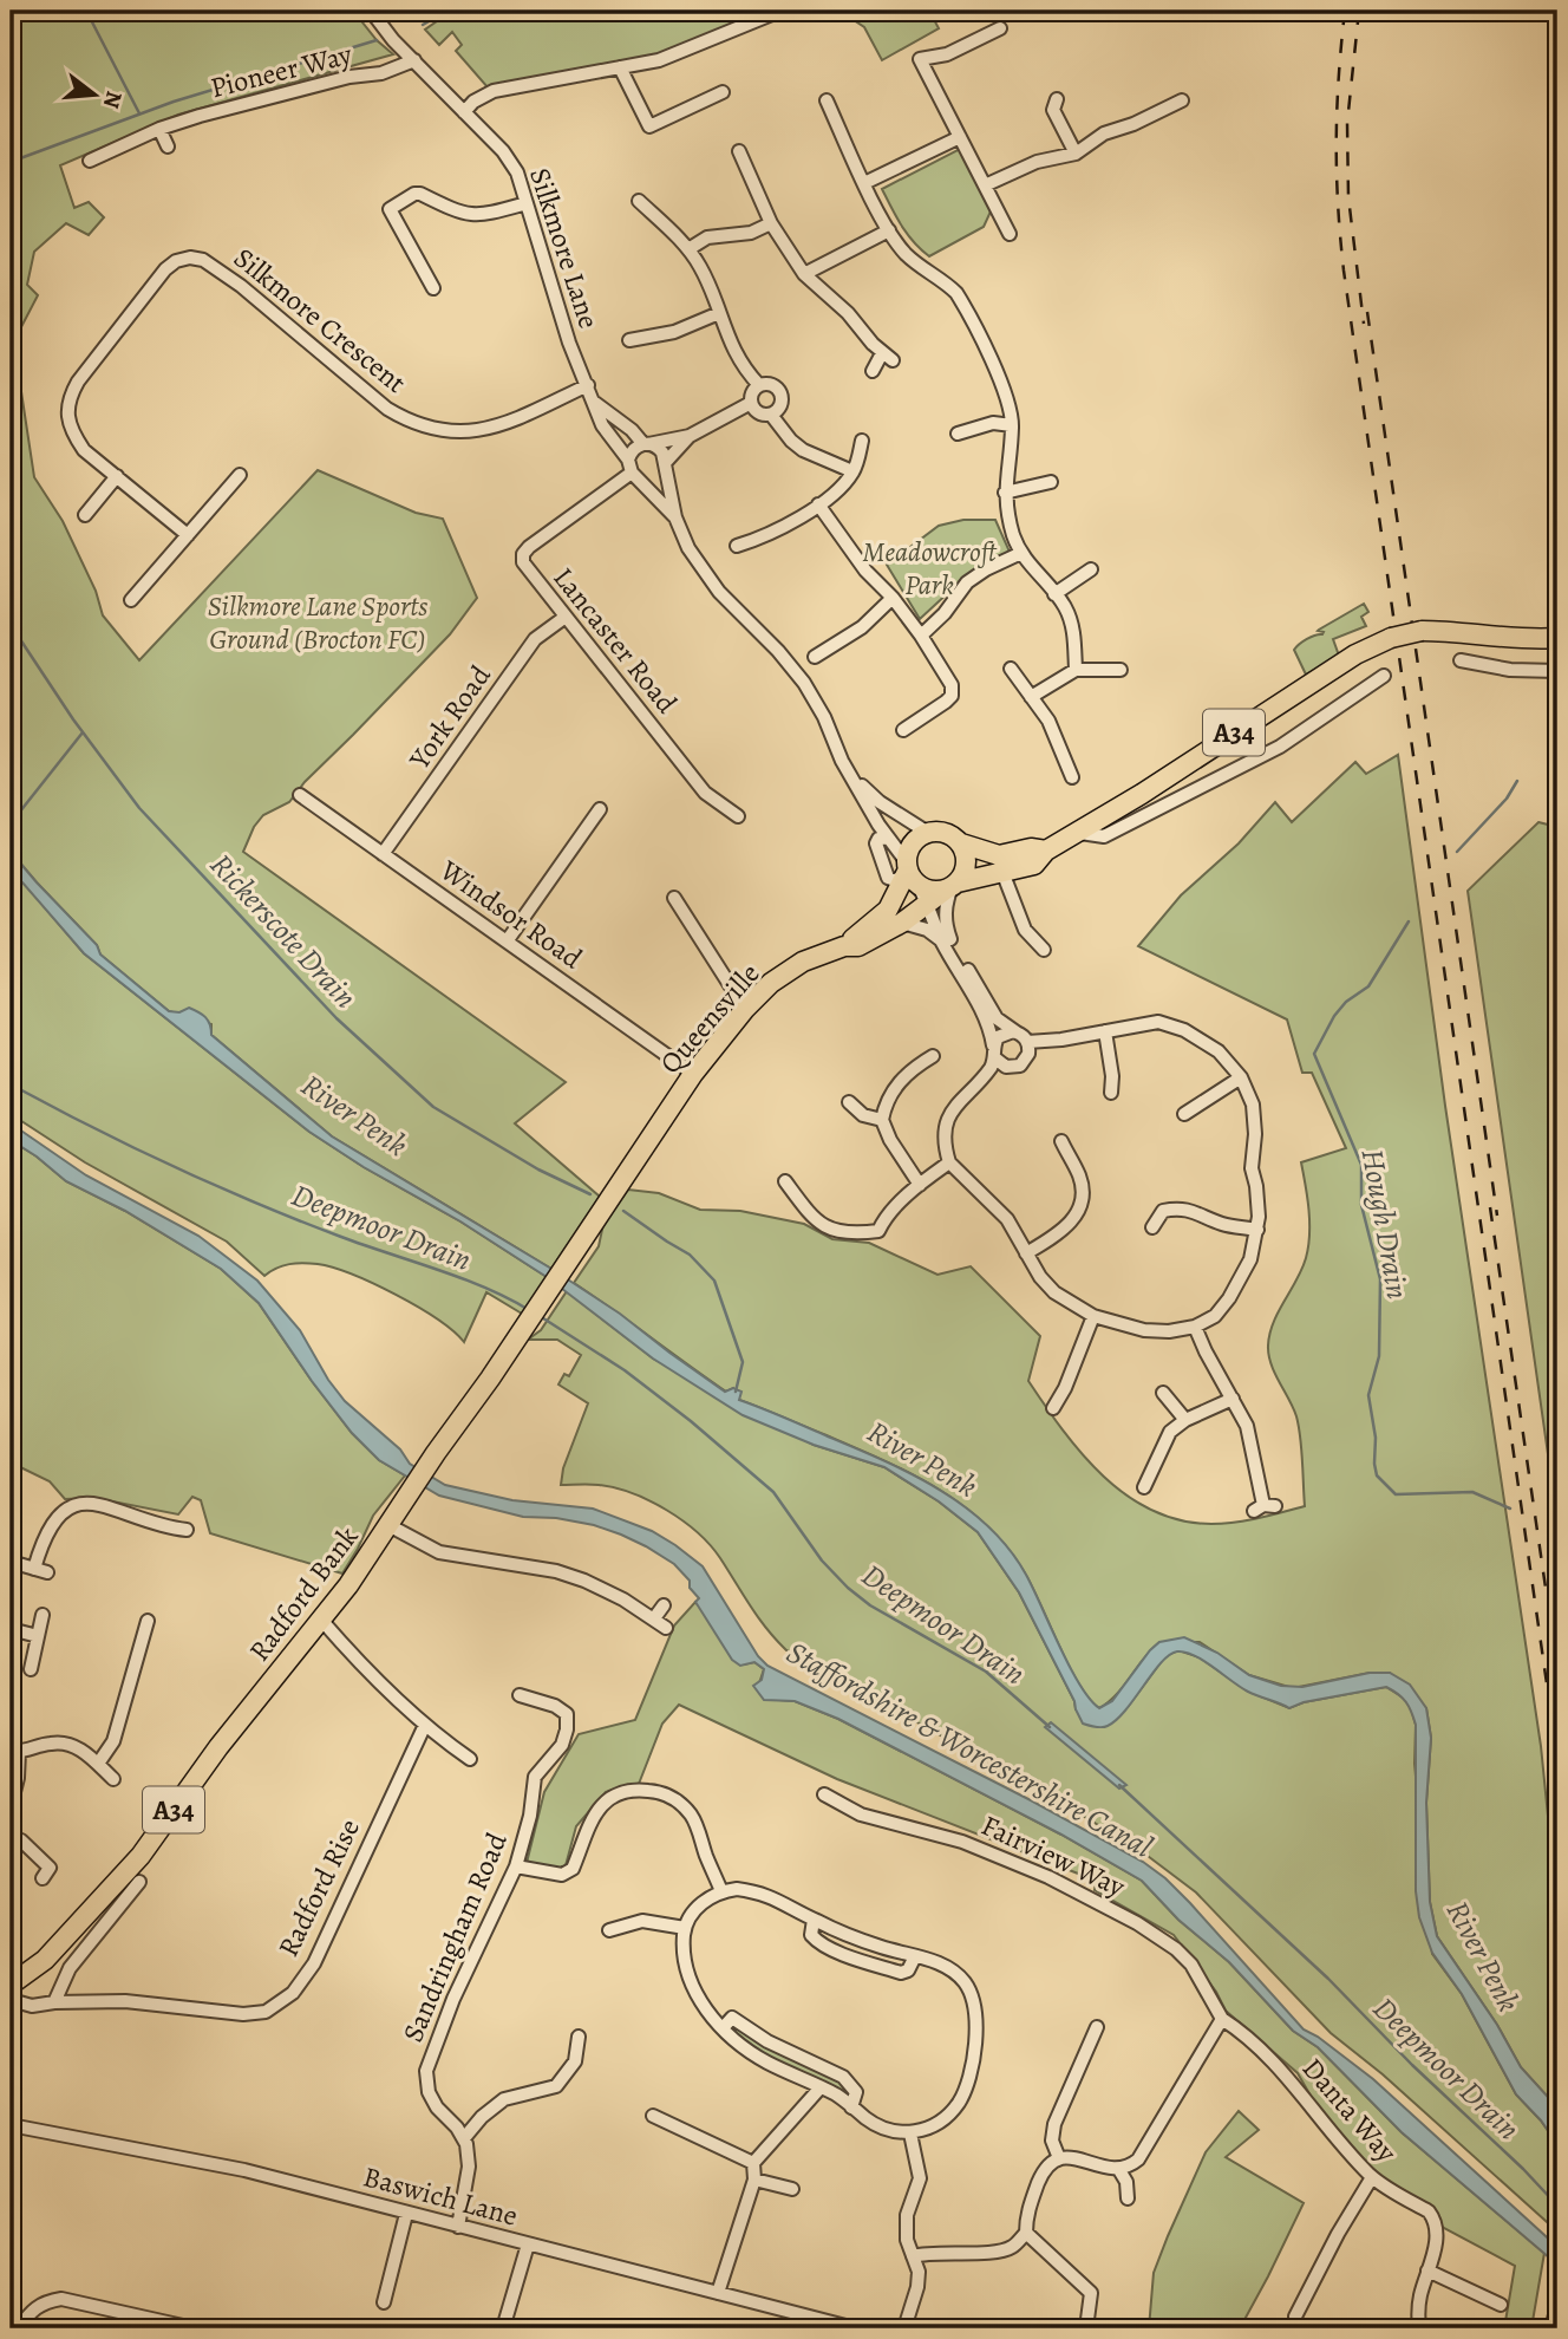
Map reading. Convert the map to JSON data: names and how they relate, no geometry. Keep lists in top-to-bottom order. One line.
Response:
{"streets":{"highway":["A34","Queensville","Radford Bank"],"street":["Pioneer Way","Silkmore Lane","Silkmore Crescent","Lancaster Road","York Road","Windsor Road","Fairview Way","Radford Rise","Sandringham Road","Danta Way","Baswich Lane"]},"crossings":[["Pioneer Way","Silkmore Lane"],["Silkmore Lane","Silkmore Crescent"],["Silkmore Lane","Lancaster Road"],["Silkmore Lane","A34"],["Lancaster Road","York Road"],["York Road","Windsor Road"],["A34","Queensville"],["Windsor Road","Queensville"],["Queensville","Radford Bank"],["Radford Bank","Radford Rise"],["Fairview Way","Danta Way"]],"water":["Rickerscote Drain","River Penk","Hough Drain","Deepmoor Drain","Staffordshire & Worcestershire Canal"],"parks":["Meadowcroft Park","Silkmore Lane Sports Ground (Brocton FC)"],"north":"right"}
